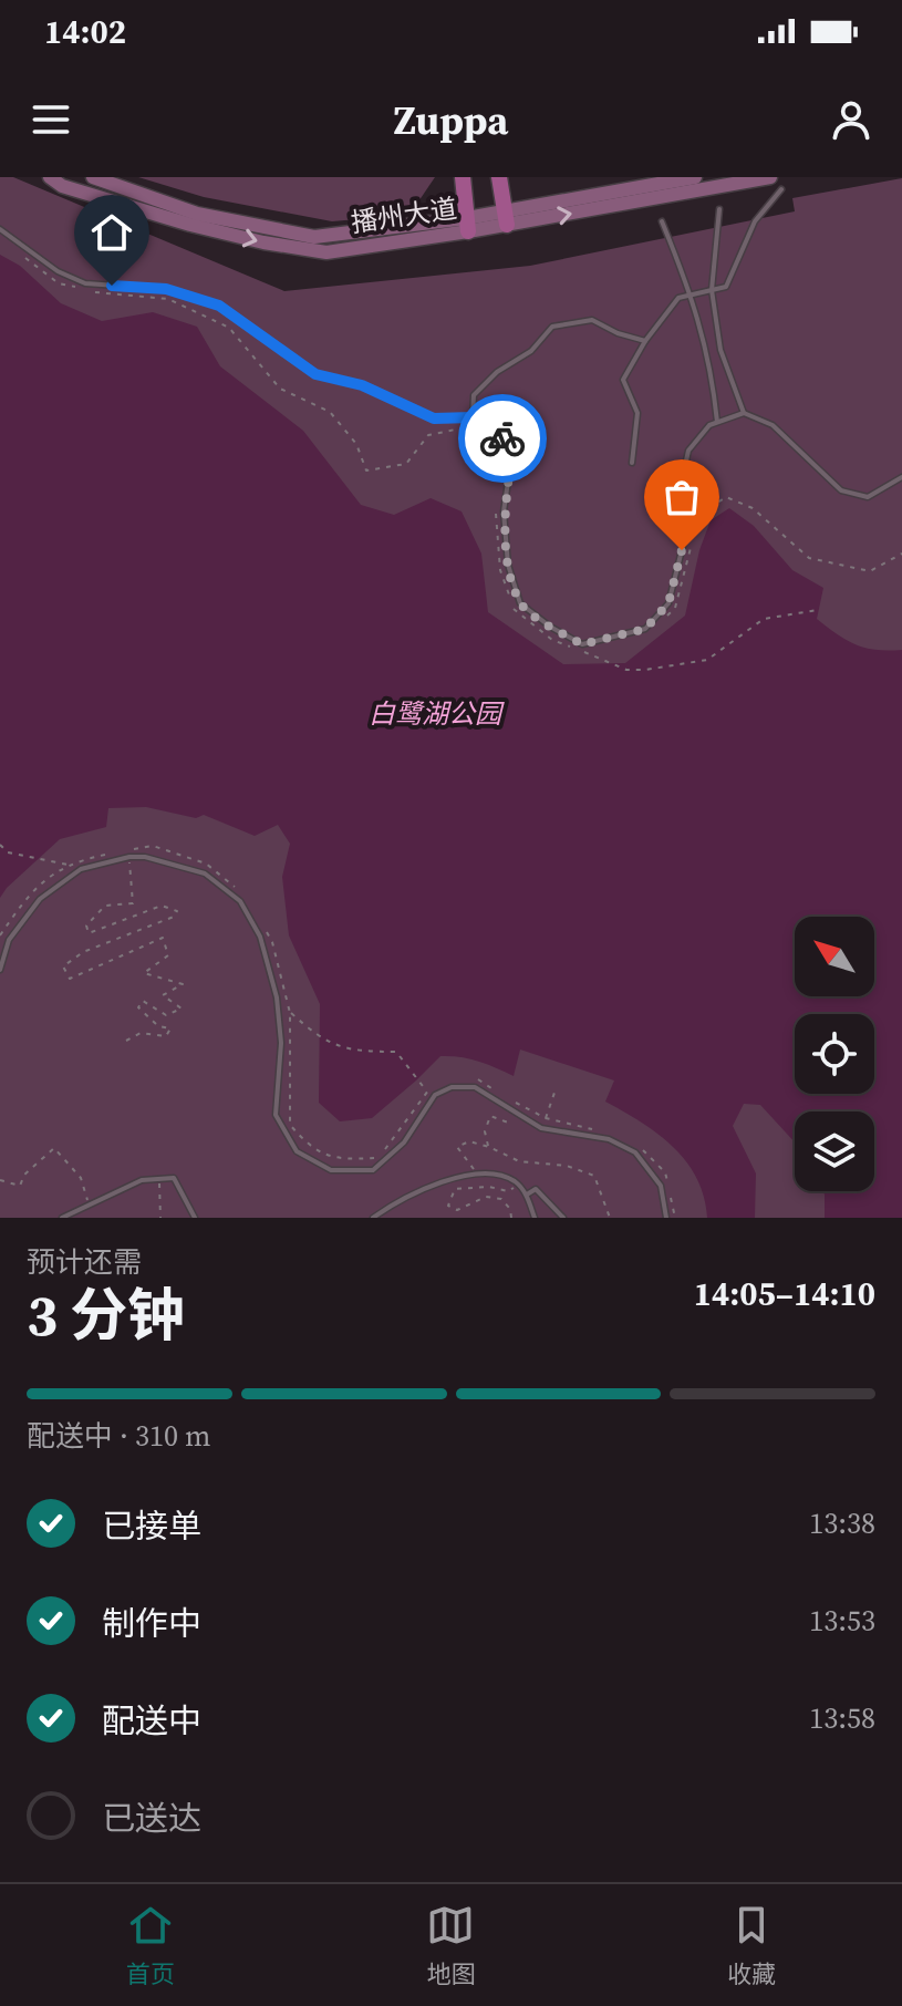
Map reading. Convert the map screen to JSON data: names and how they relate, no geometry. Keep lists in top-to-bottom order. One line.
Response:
{"streets":{"main road":["播州大道"]},"parks":["白鹭湖公园"],"north":"top left","page":{"status":"14:02","header":"Zuppa","heading":["3 分钟","预计还需","14:05–14:10"],"bar":"配送中 · 310 m","list":[["已接单","13:38"],["制作中","13:53"],["配送中","13:58"],"已送达"],"tabs":["首页","地图","收藏"]}}
